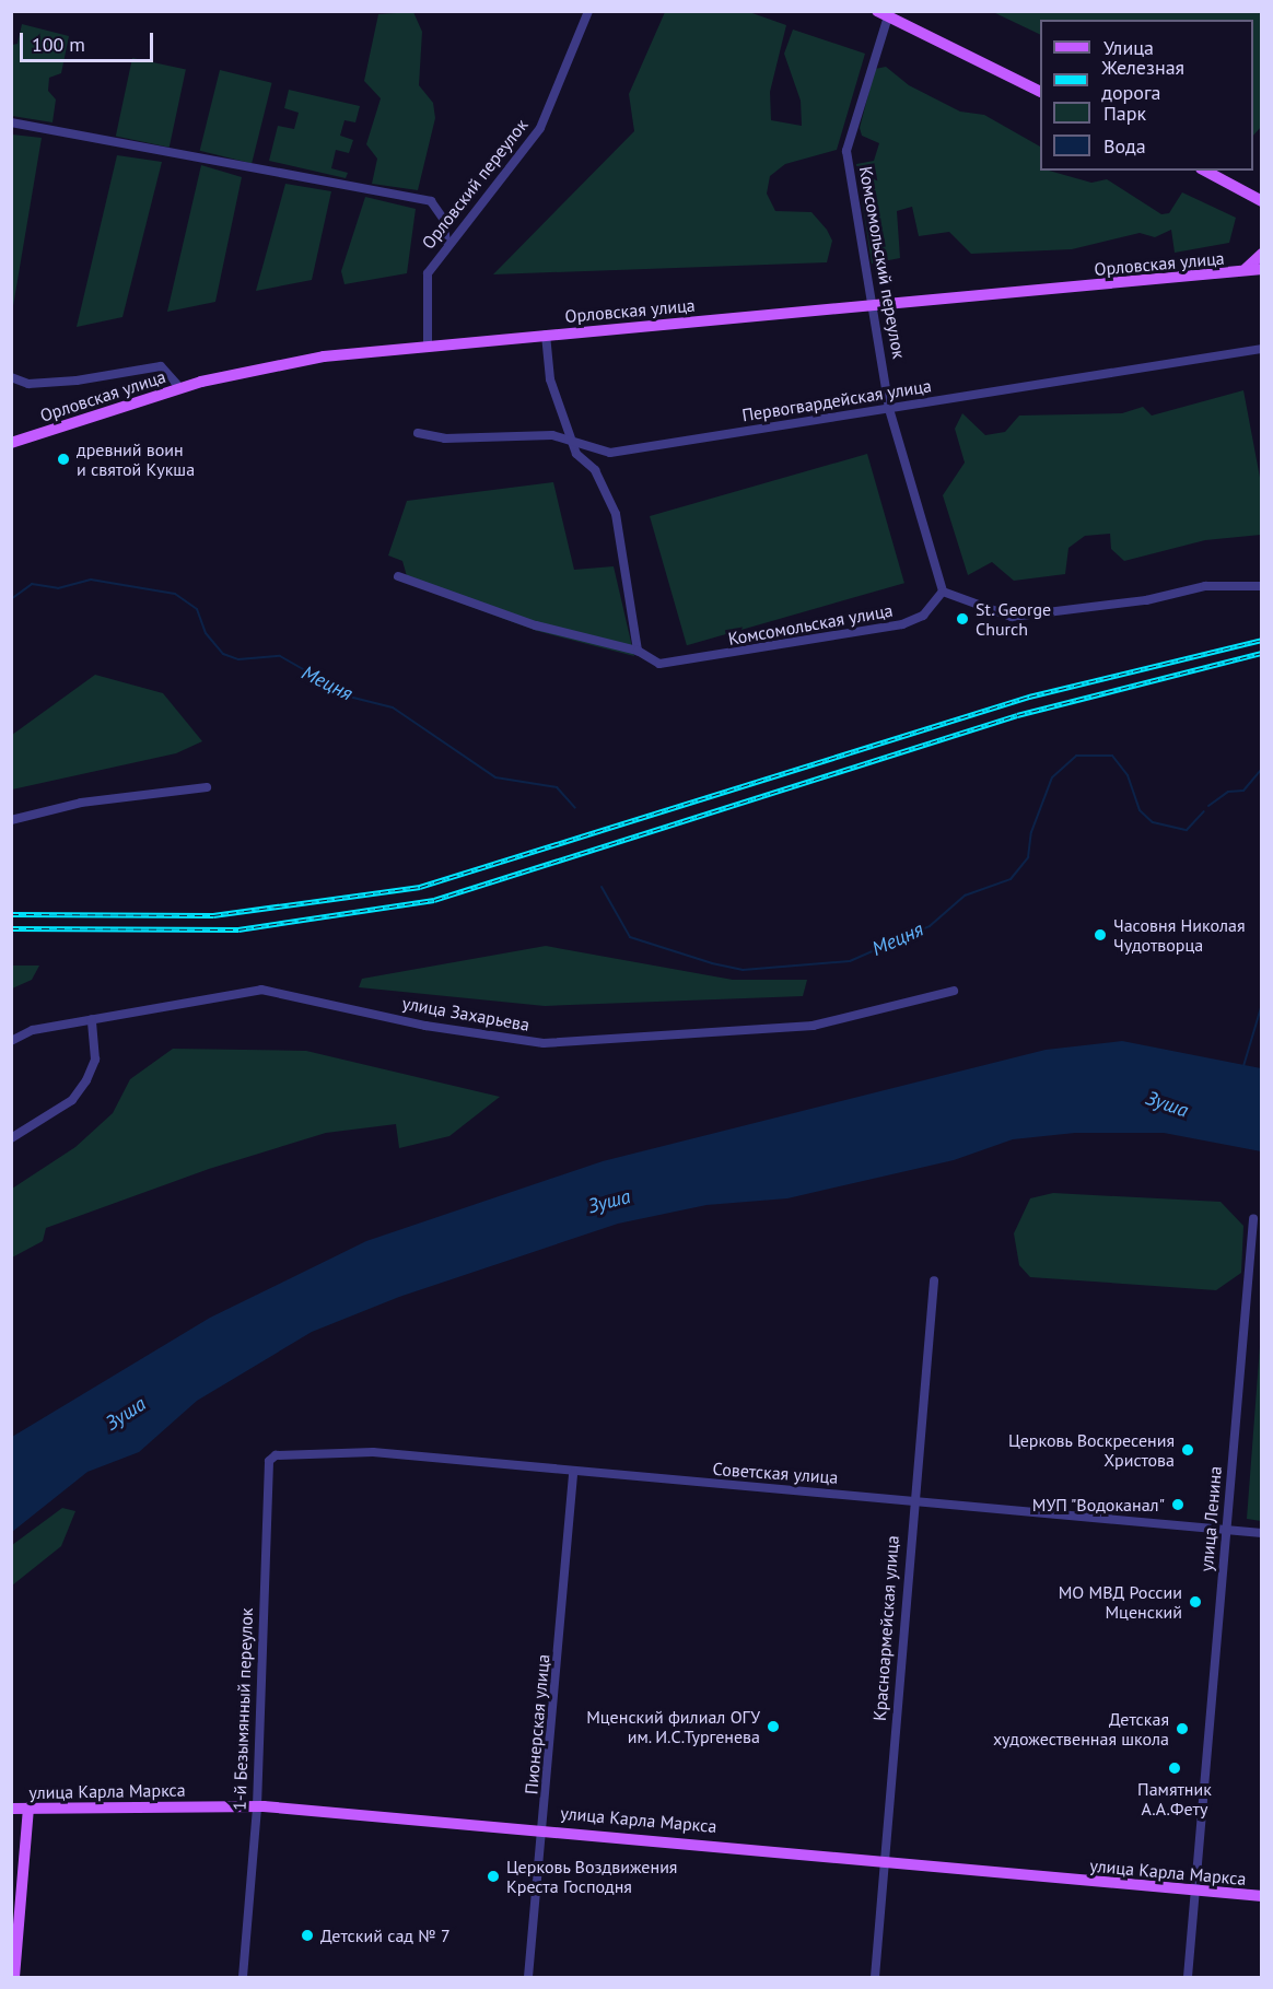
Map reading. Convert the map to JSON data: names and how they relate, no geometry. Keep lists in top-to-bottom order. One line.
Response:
{"streets":{"main road":["Орловская улица","улица Карла Маркса"],"street":["Орловский переулок","Комсомольский переулок","Первогвардейская улица","Комсомольская улица","улица Захарьева","Советская улица","улица Ленина","Красноармейская улица","1-й Безымянный переулок","Пионерская улица"]},"crossings":[["Орловский переулок","Орловская улица"],["Комсомольский переулок","Орловская улица"],["Комсомольский переулок","Первогвардейская улица"],["Комсомольский переулок","Комсомольская улица"],["Советская улица","улица Ленина"],["Советская улица","Красноармейская улица"],["Советская улица","1-й Безымянный переулок"],["Советская улица","Пионерская улица"],["улица Ленина","улица Карла Маркса"],["Красноармейская улица","улица Карла Маркса"],["1-й Безымянный переулок","улица Карла Маркса"],["Пионерская улица","улица Карла Маркса"]],"water":["Мецня","Зуша"],"places":["древний воин и святой Кукша","St. George Church","Часовня Николая Чудотворца","Церковь Воскресения Христова","МУП \"Водоканал\"","МО МВД России Мценский","Мценский филиал ОГУ им. И.С.Тургенева","Детская художественная школа","Памятник А.А.Фету","Церковь Воздвижения Креста Господня","Детский сад № 7"],"legend":["Улица","Железная дорога","Парк","Вода"],"scale_bar":"100 m"}
